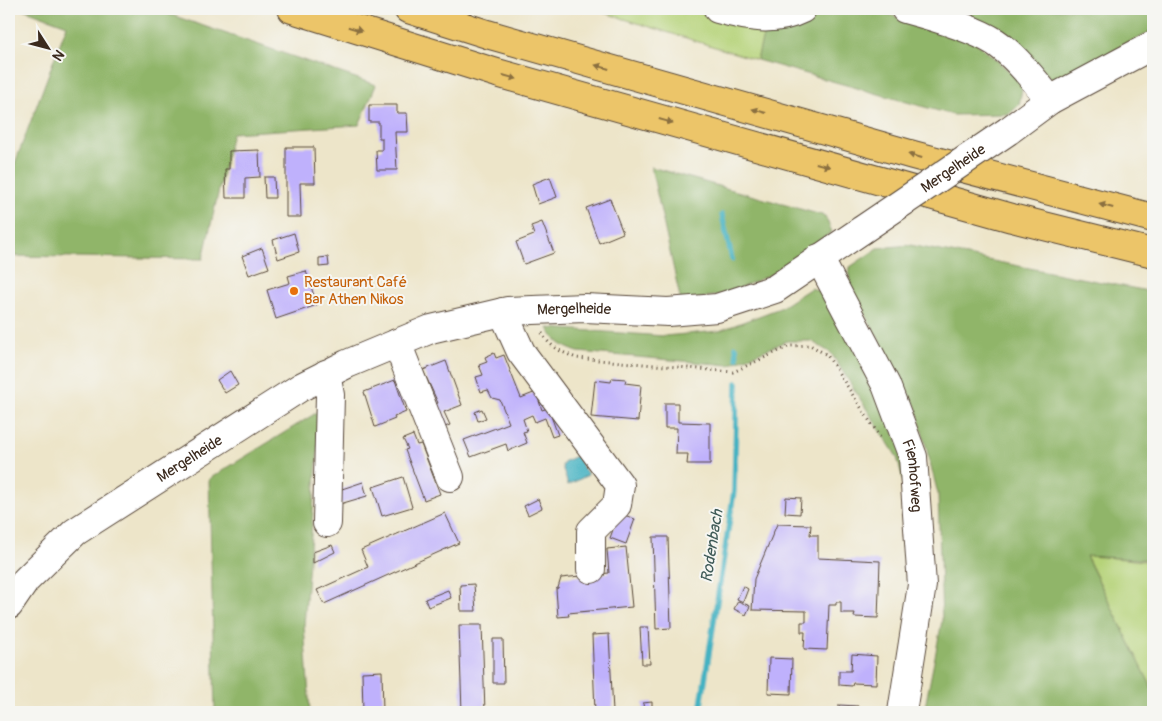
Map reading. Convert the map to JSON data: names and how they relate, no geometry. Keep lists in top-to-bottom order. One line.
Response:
{"streets":{"street":["Mergelheide","Fienhofweg"]},"crossings":[["Mergelheide","Fienhofweg"]],"water":["Rodenbach"],"places":["Restaurant Café Bar Athen Nikos"],"north":"bottom right"}
